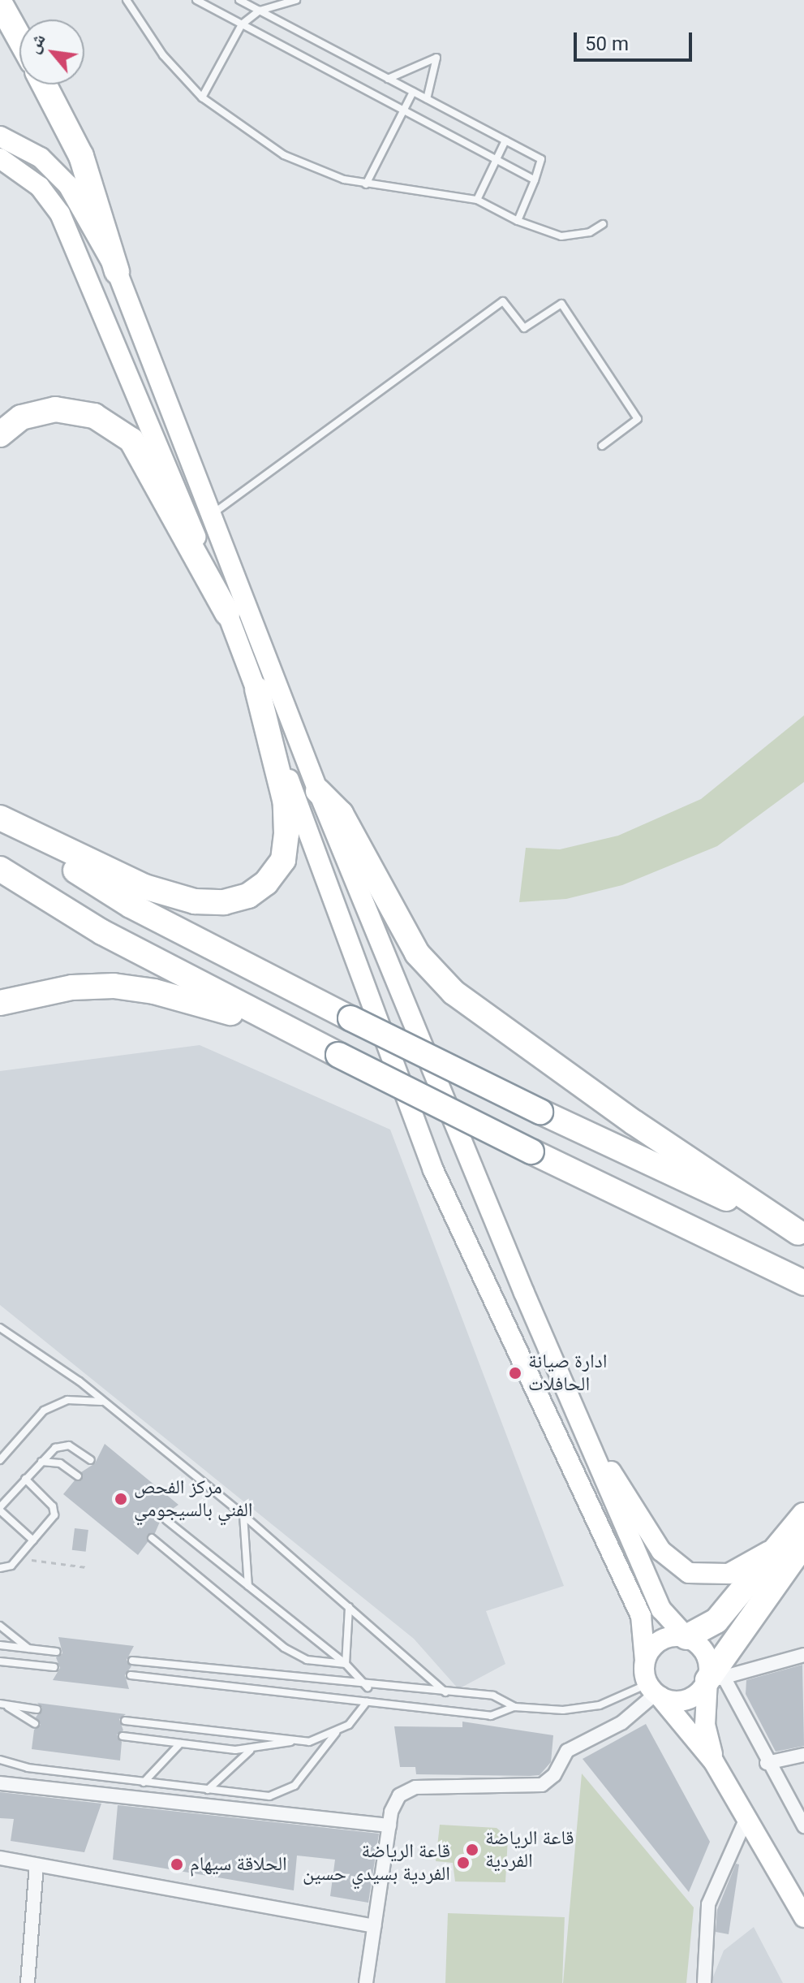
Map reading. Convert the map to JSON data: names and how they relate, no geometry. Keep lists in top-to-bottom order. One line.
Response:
{"places":["ادارة صيانة الحافلات","مركز الفحص الفني بالسيجومي","قاعة الرياضة الفردية","قاعة الرياضة الفردية بسيدي حسين","الحلاقة سيهام"],"scale_bar":"50 m","north":"top left"}
